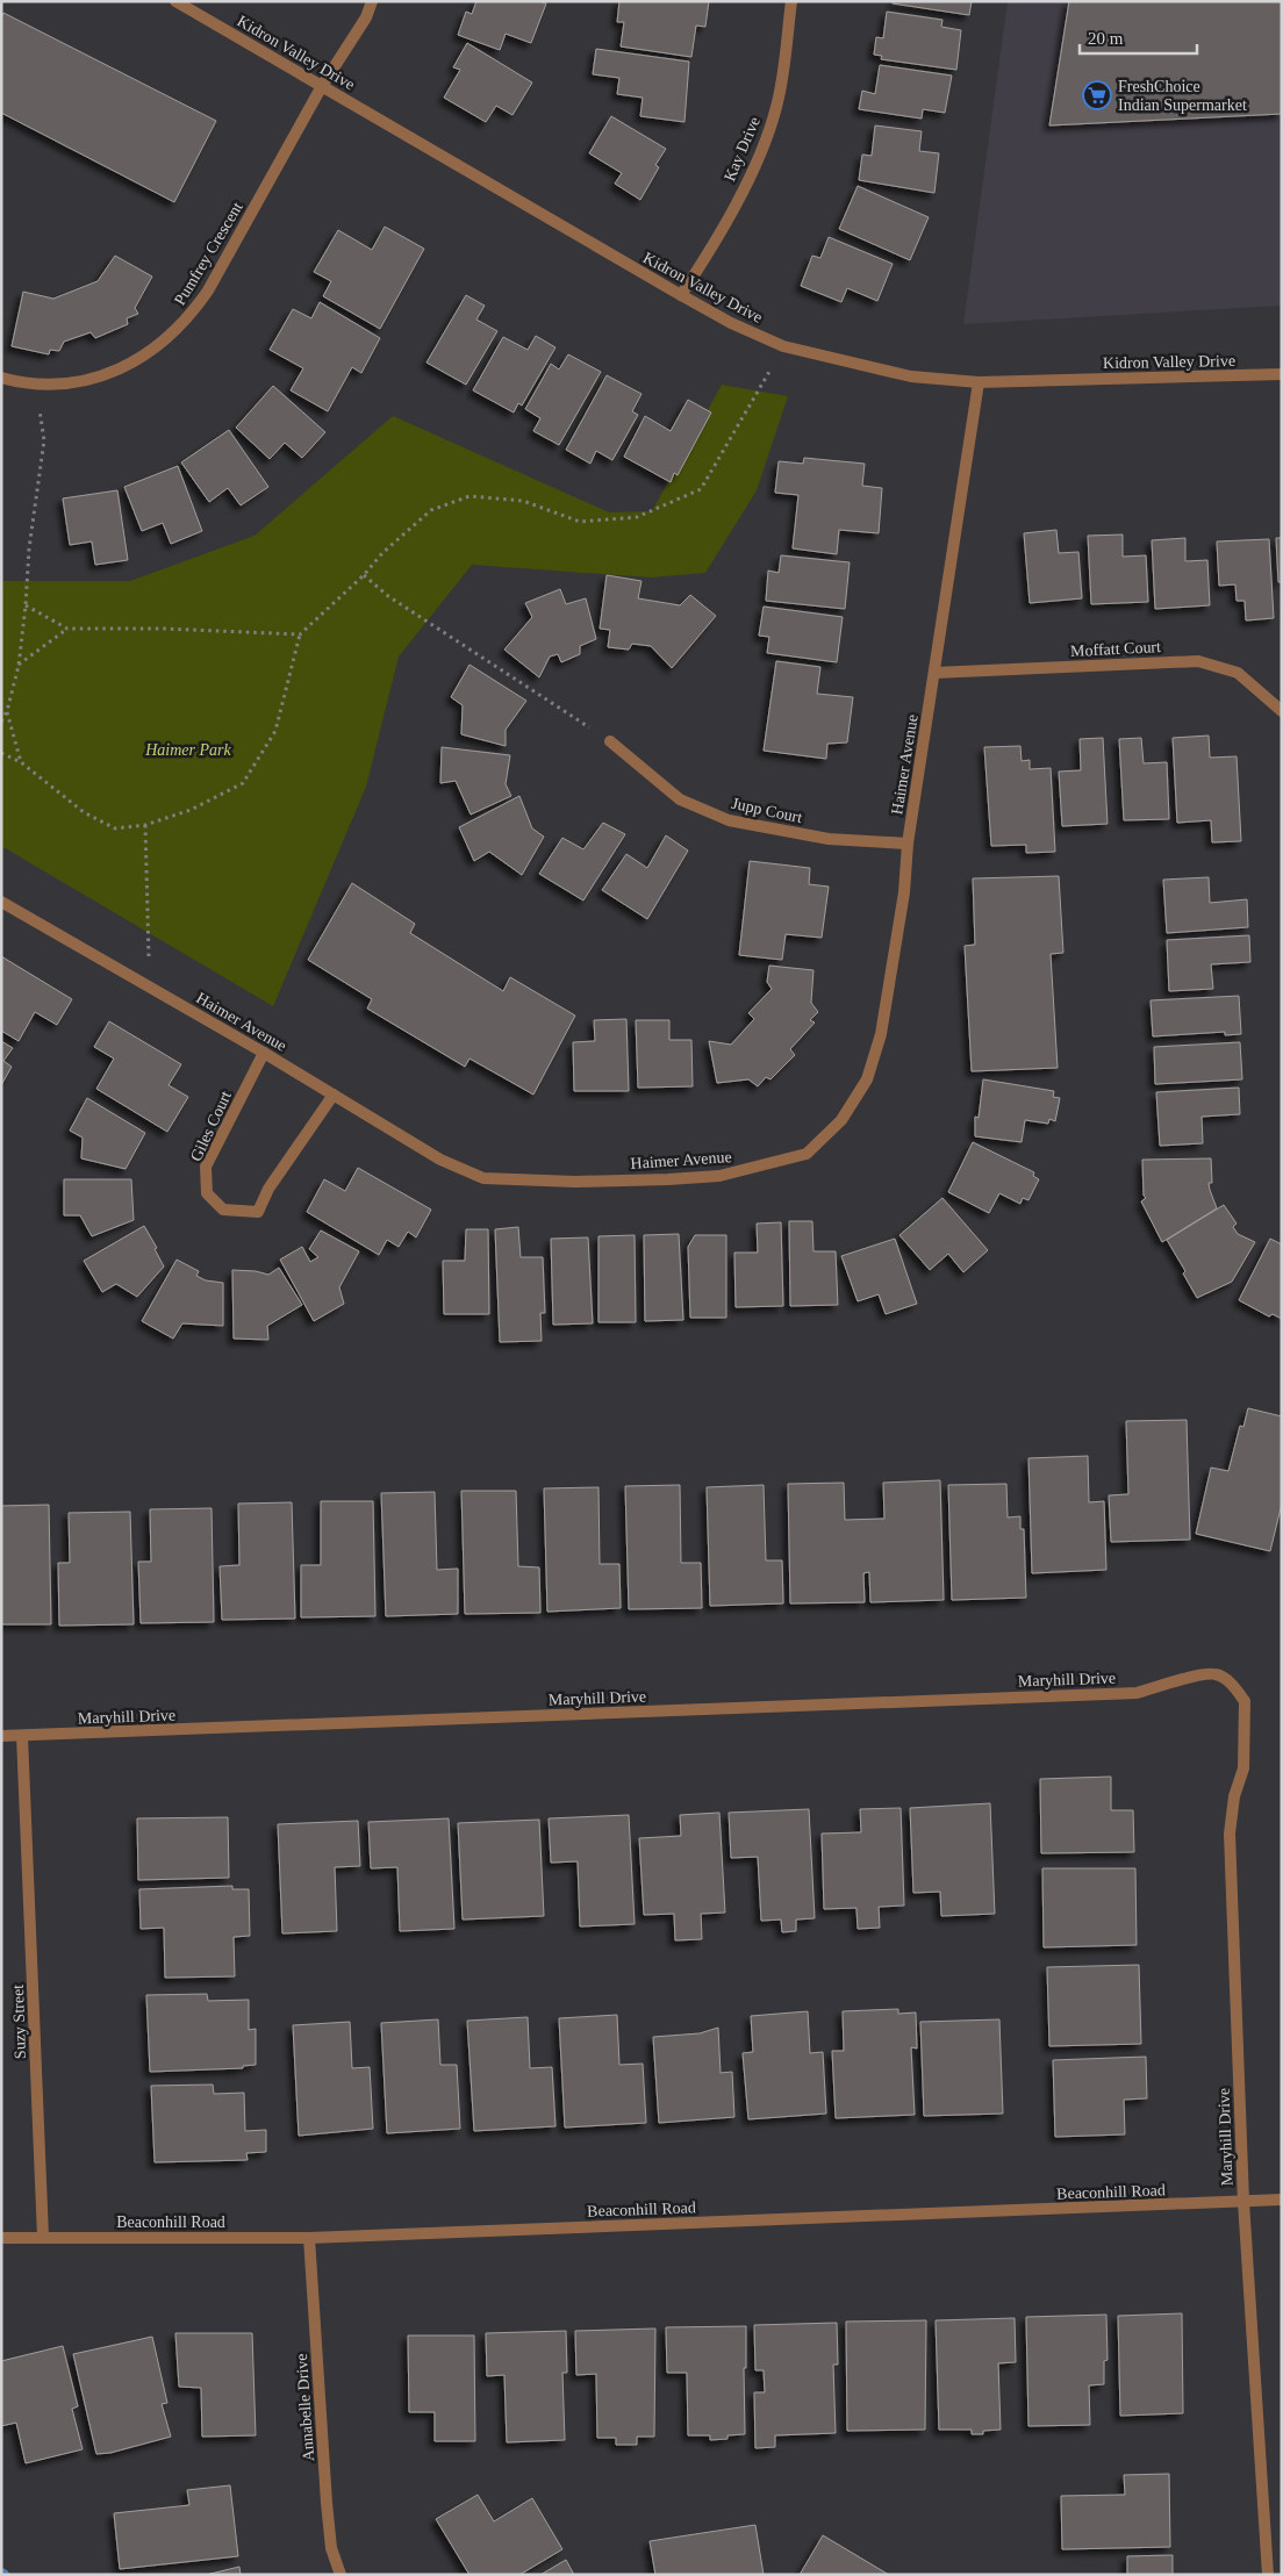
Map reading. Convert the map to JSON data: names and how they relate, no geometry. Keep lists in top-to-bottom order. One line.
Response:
{"streets":{"street":["Kidron Valley Drive","Kay Drive","Pumfrey Crescent","Moffatt Court","Haimer Avenue","Jupp Court","Giles Court","Maryhill Drive","Suzy Street","Beaconhill Road","Annabelle Drive"]},"crossings":[["Kidron Valley Drive","Kay Drive"],["Kidron Valley Drive","Pumfrey Crescent"],["Kidron Valley Drive","Haimer Avenue"],["Moffatt Court","Haimer Avenue"],["Haimer Avenue","Jupp Court"],["Haimer Avenue","Giles Court"],["Maryhill Drive","Suzy Street"],["Maryhill Drive","Beaconhill Road"],["Suzy Street","Beaconhill Road"],["Beaconhill Road","Annabelle Drive"]],"parks":["Haimer Park"],"places":{"supermarket":["FreshChoice Indian Supermarket"]},"scale_bar":"20 m"}
